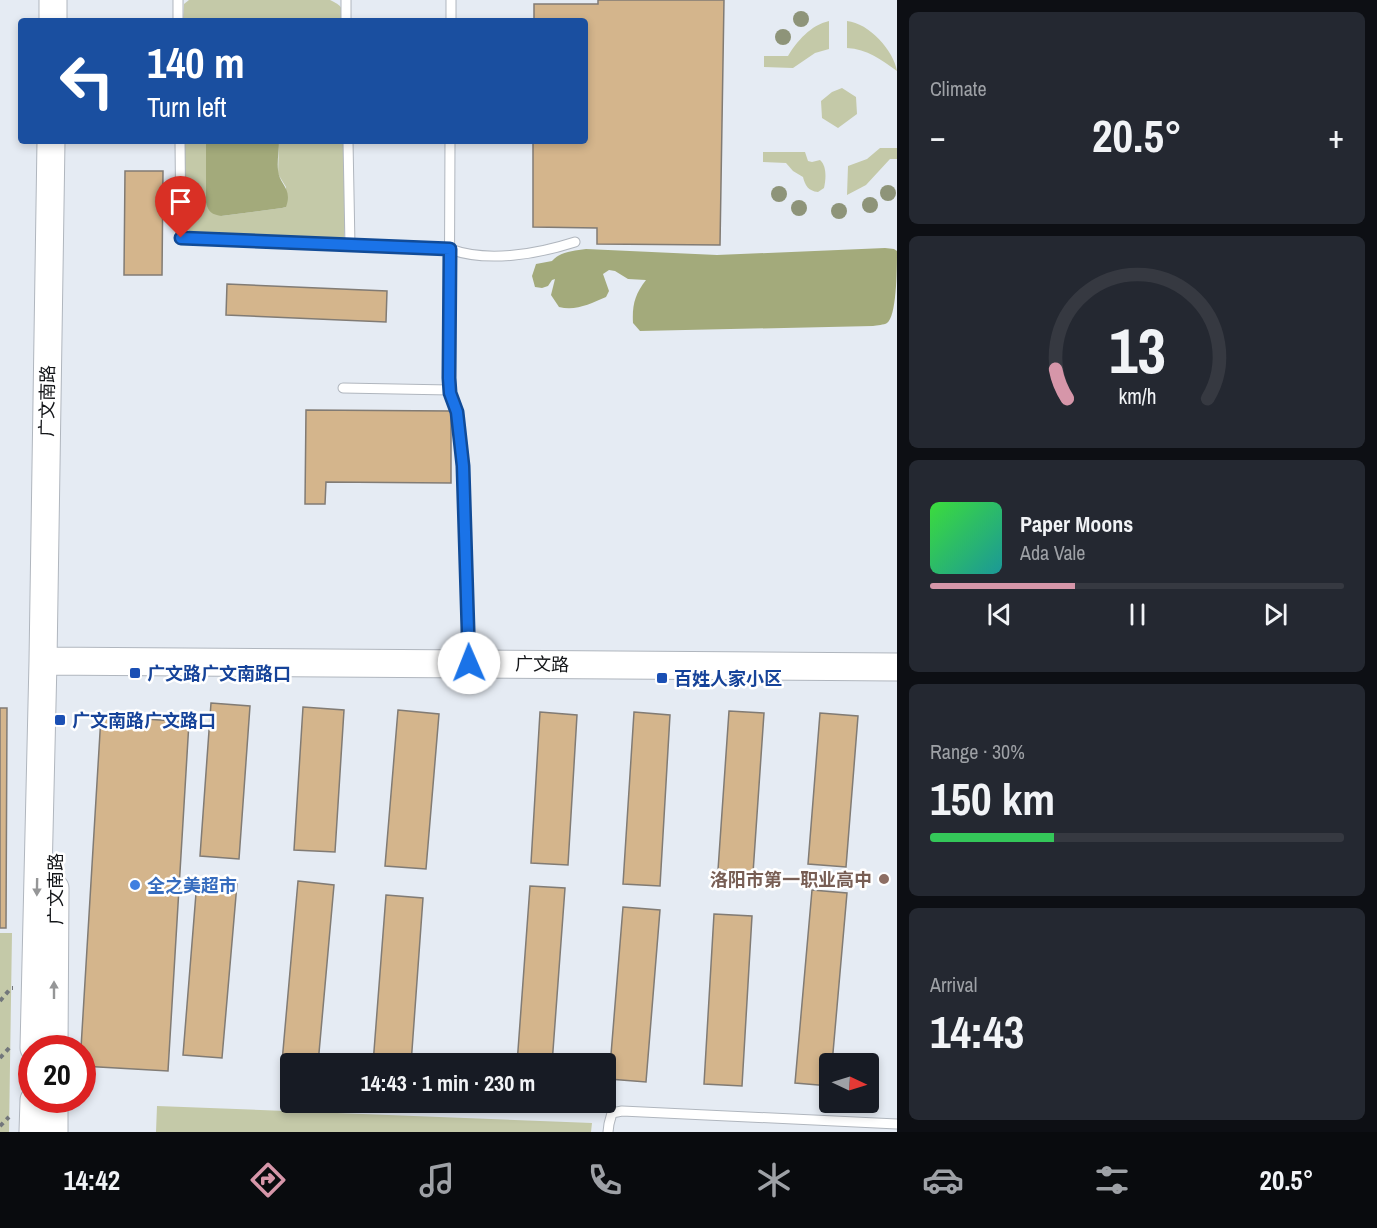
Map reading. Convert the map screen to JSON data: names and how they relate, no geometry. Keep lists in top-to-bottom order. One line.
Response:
{"streets":{"street":["广文南路","广文路"]},"crossings":[["广文南路","广文路"]],"places":{"transit":["广文路广文南路口","百姓人家小区","广文南路广文路口"],"other":["洛阳市第一职业高中","全之美超市"]},"north":"right","page":{"tile":["Climate",["Range · 30%","150 km"],["Arrival","14:43"]],"turn":["140 m","Turn left"],"heat":["−","20.5°","+"],"song":["Paper Moons","Ada Vale"],"limit":"20","trip":"14:43 · 1 min · 230 m","tabs":["14:42","20.5°"],"gauge":["13","km/h"]}}
